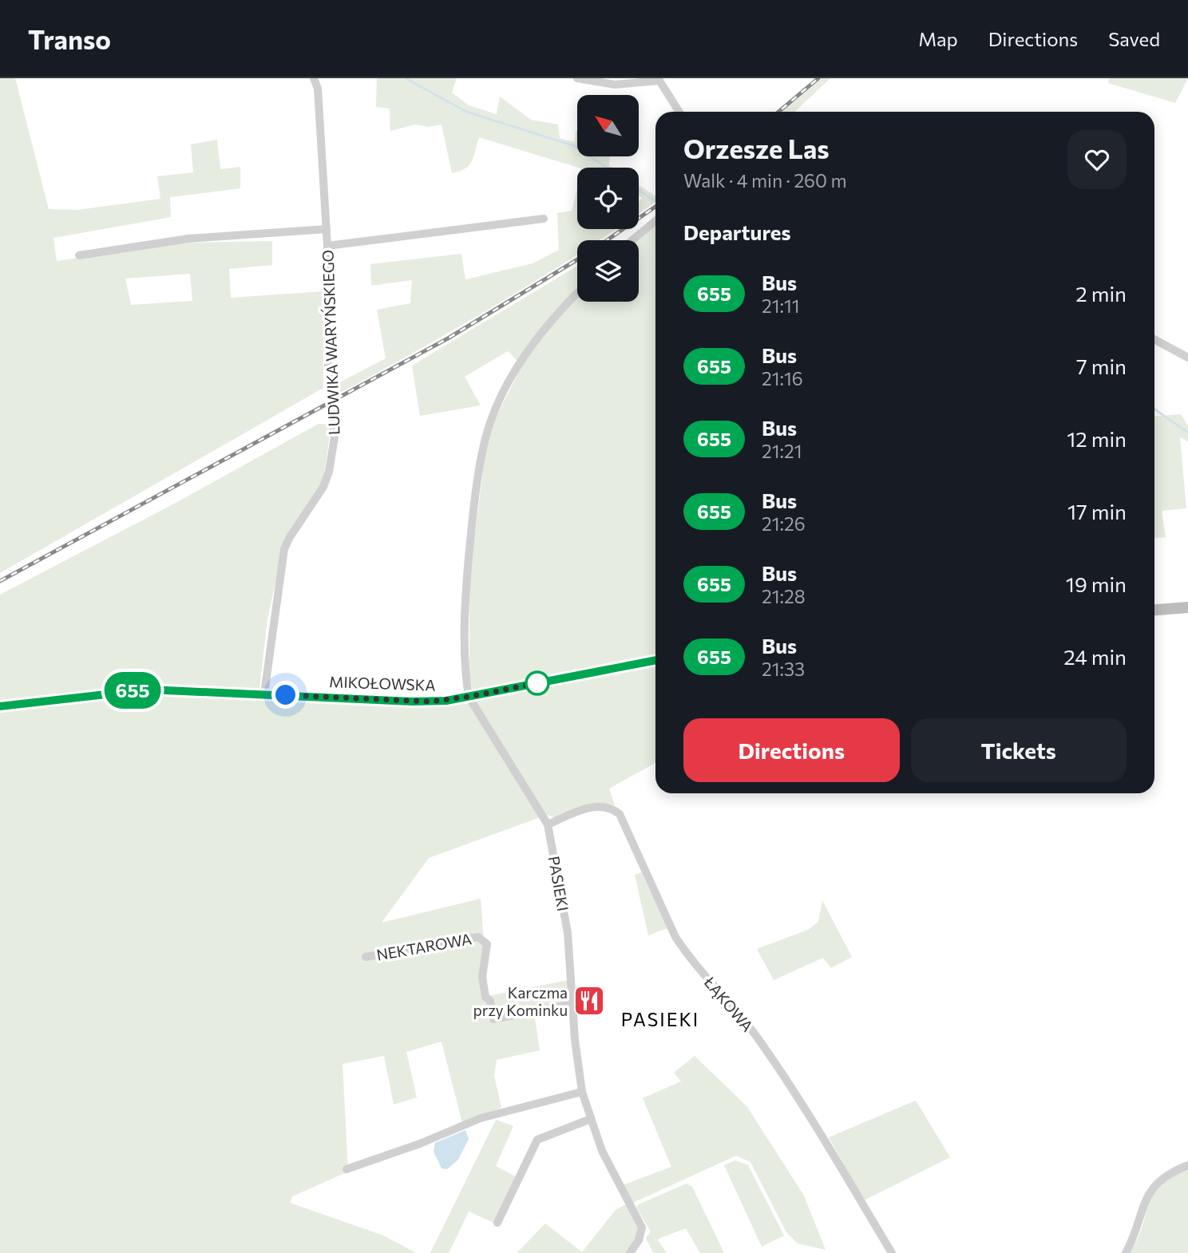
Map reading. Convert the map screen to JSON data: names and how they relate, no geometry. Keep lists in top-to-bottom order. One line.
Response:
{"streets":{"main road":["MIKOŁOWSKA"],"street":["LUDWIKA WARYŃSKIEGO","PASIEKI","NEKTAROWA","ŁĄKOWA"]},"crossings":[["LUDWIKA WARYŃSKIEGO","MIKOŁOWSKA"],["MIKOŁOWSKA","PASIEKI"],["PASIEKI","NEKTAROWA"],["PASIEKI","ŁĄKOWA"]],"districts":["PASIEKI"],"places":{"restaurant":["Karczma przy Kominku"]},"lines":["bus line 655"],"north":"top left","page":{"header":"Transo","nav":["Map","Directions","Saved"],"on_map":"655","heading":[["Orzesze Las","Walk · 4 min · 260 m"],"Departures"],"list":[{"mark":"655","name":"Bus","note":"21:11","value":"2 min"},{"mark":"655","name":"Bus","note":"21:16","value":"7 min"},{"mark":"655","name":"Bus","note":"21:21","value":"12 min"},{"mark":"655","name":"Bus","note":"21:26","value":"17 min"},{"mark":"655","name":"Bus","note":"21:28","value":"19 min"},{"mark":"655","name":"Bus","note":"21:33","value":"24 min"}],"buttons":["Directions","Tickets"]}}
